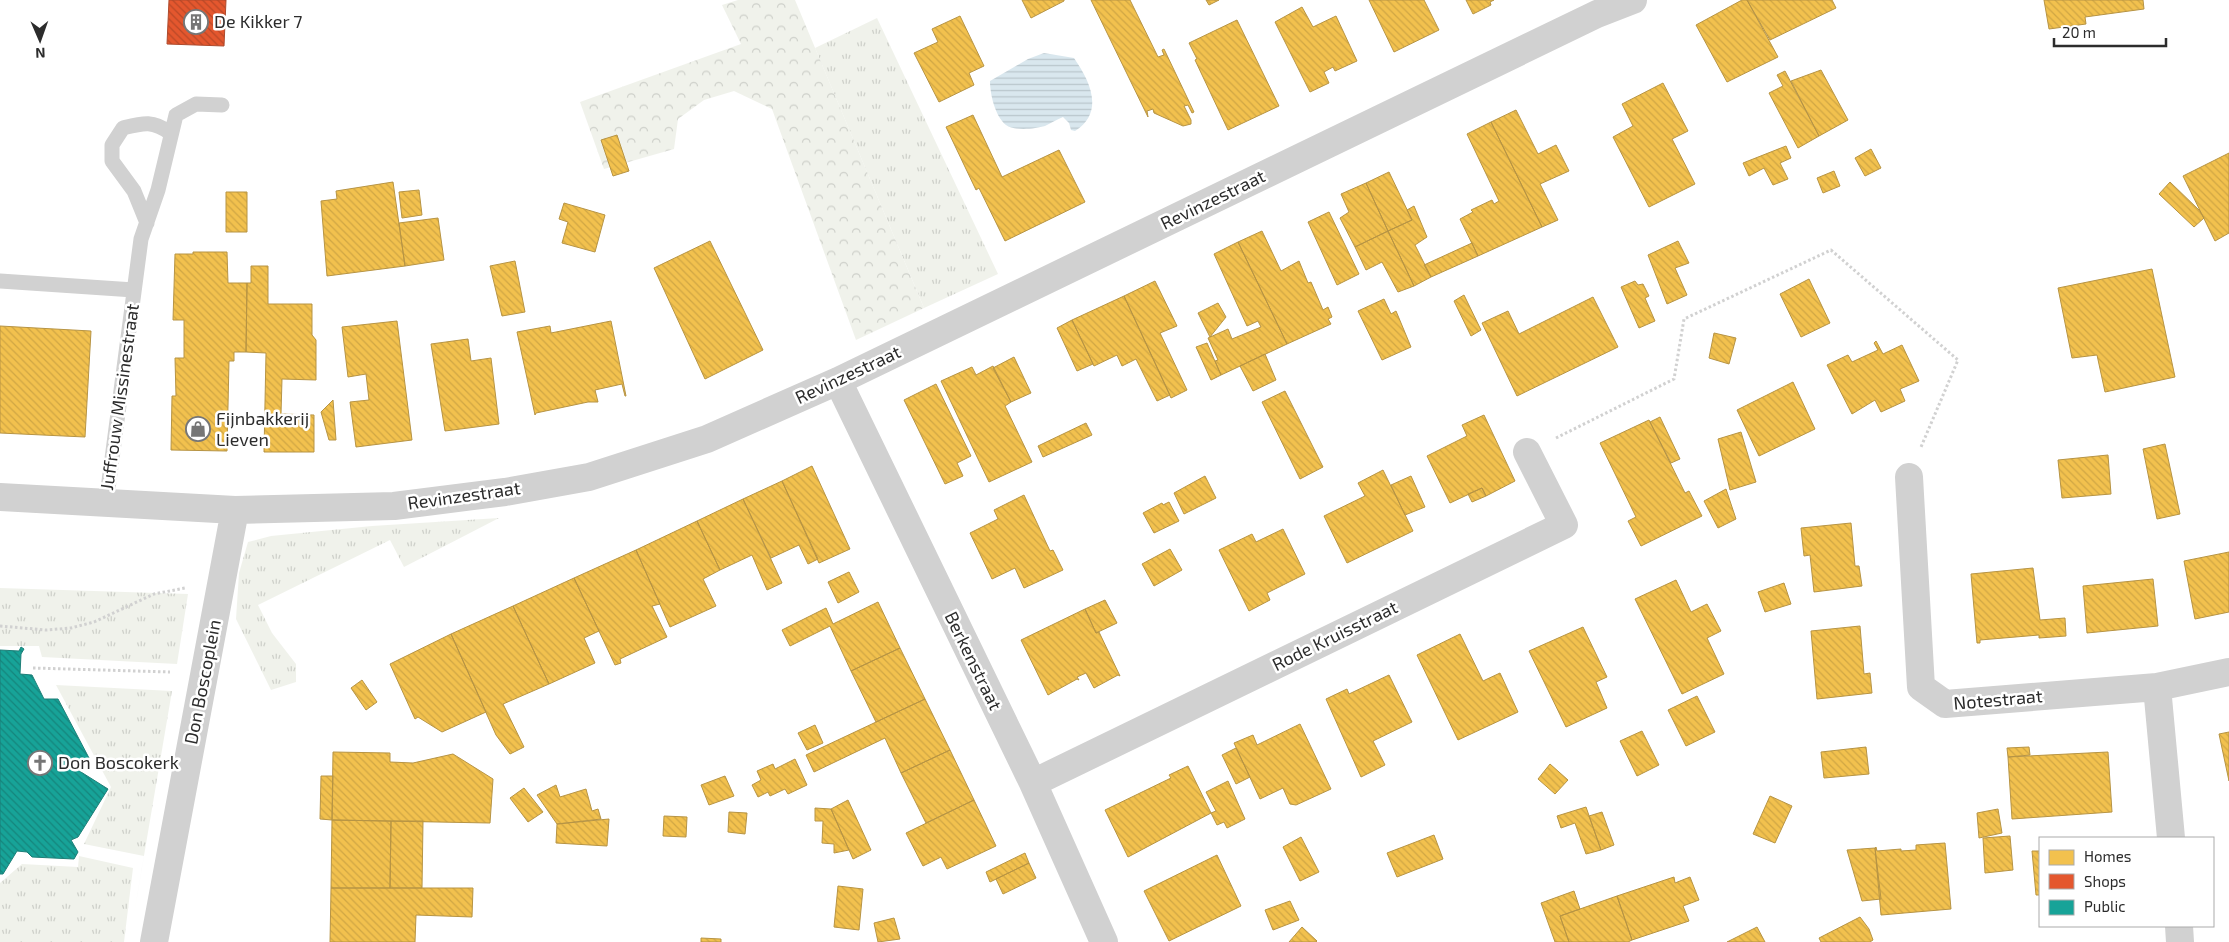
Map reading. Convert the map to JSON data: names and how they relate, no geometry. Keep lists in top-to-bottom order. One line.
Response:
{"streets":{"street":["Revinzestraat","Rode Kruisstraat","Berkenstraat","Don Boscoplein","Notestraat"],"lane":["Juffrouw Missinestraat"]},"crossings":[["Revinzestraat","Juffrouw Missinestraat"],["Revinzestraat","Berkenstraat"],["Revinzestraat","Don Boscoplein"],["Rode Kruisstraat","Berkenstraat"]],"places":{"building":["De Kikker 7"],"shop":["Fijnbakkerij Lieven"],"church":["Don Boscokerk"]},"legend":["Homes","Shops","Public"],"scale_bar":"20 m","north":"bottom"}
